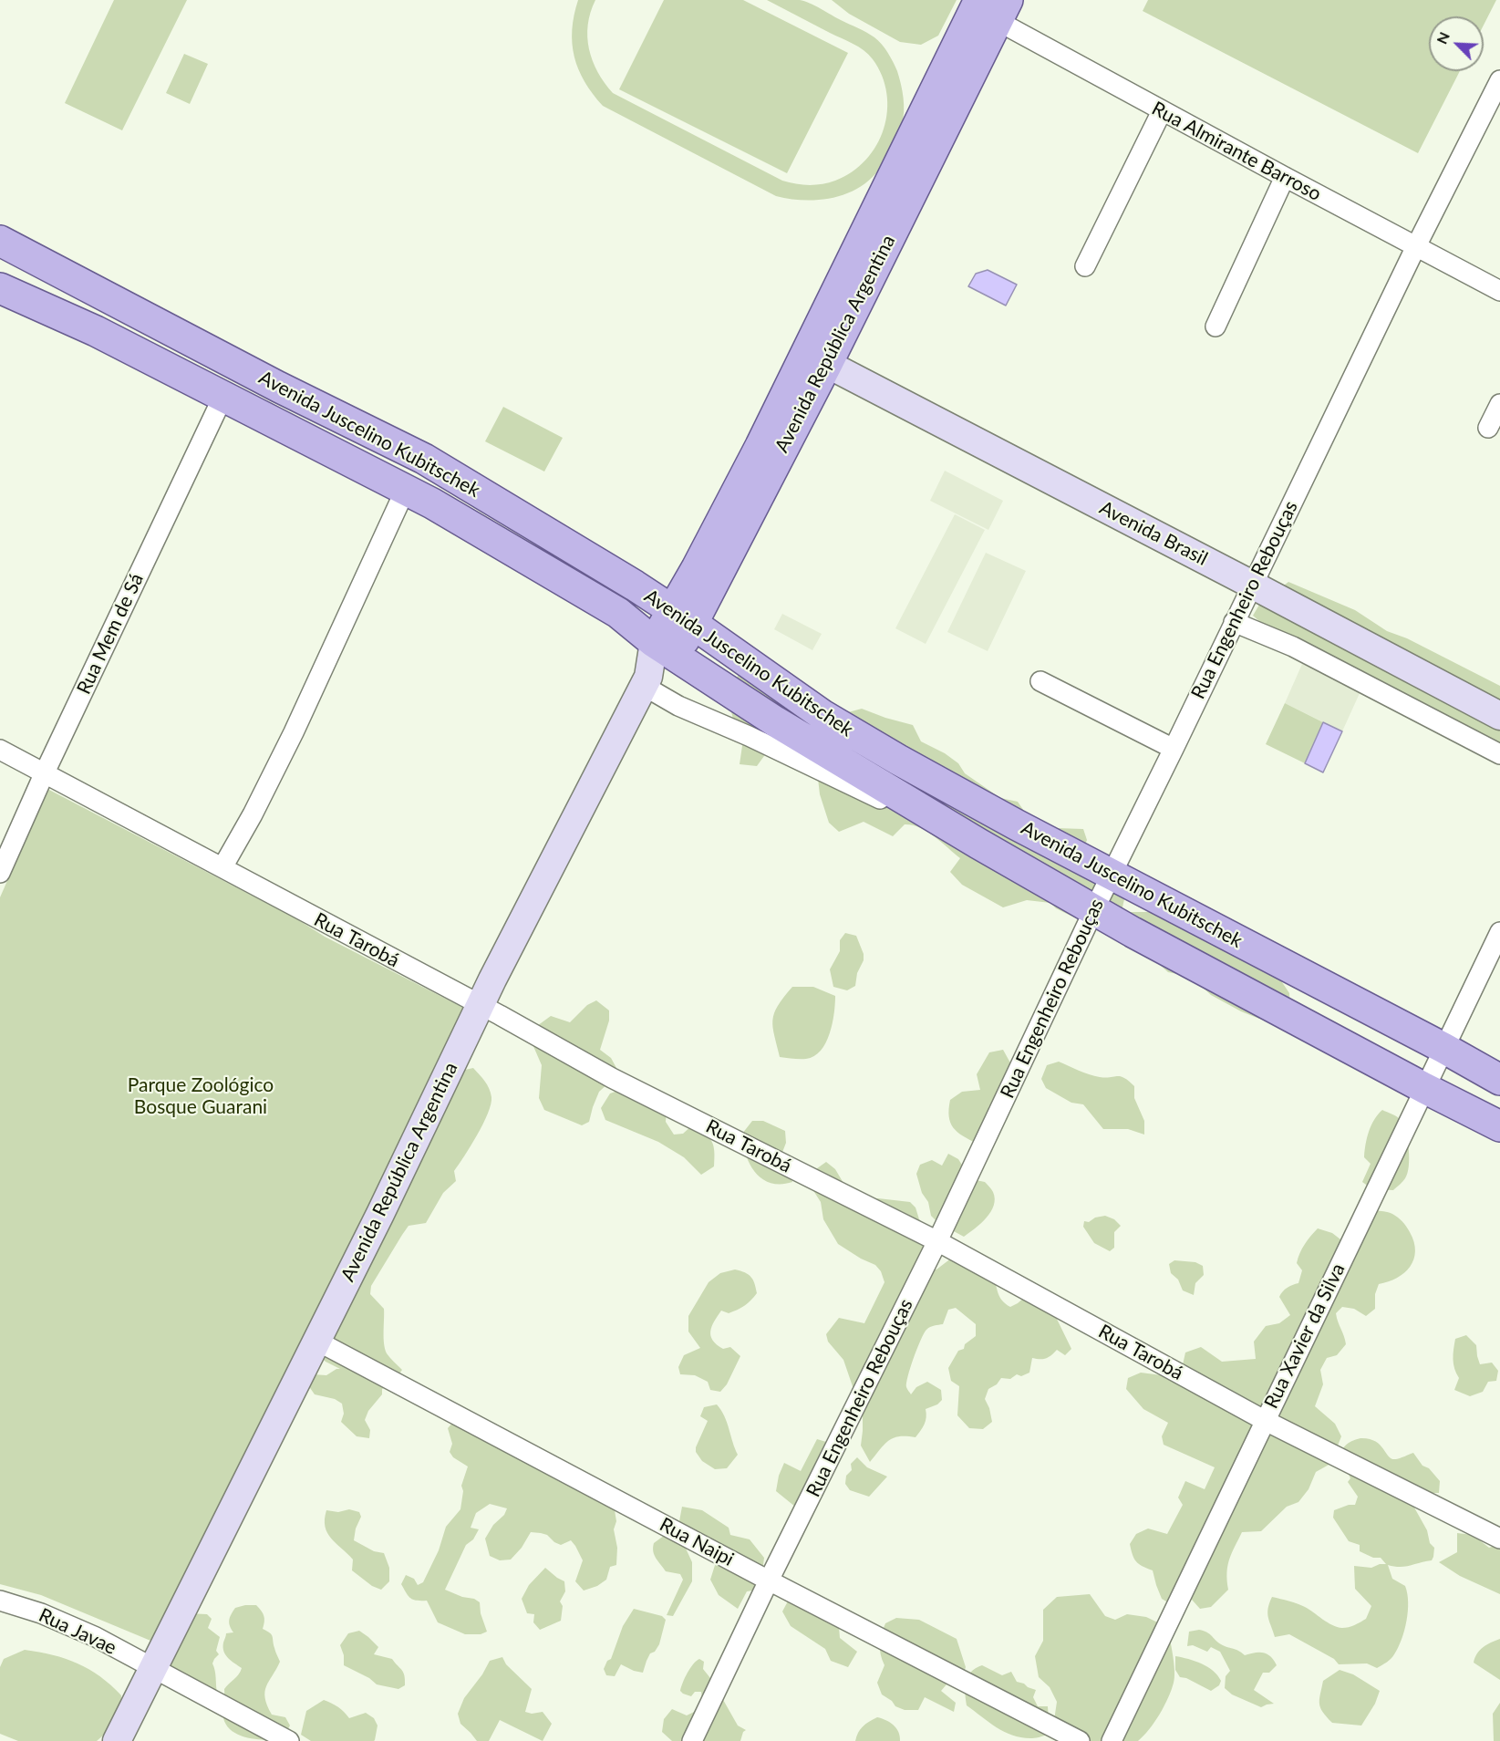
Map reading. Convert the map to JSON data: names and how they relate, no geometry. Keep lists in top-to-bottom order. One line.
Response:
{"streets":{"main road":["Avenida República Argentina","Avenida Juscelino Kubitschek"],"street":["Rua Almirante Barroso","Avenida Brasil","Rua Engenheiro Rebouças","Rua Mem de Sá","Rua Tarobá","Rua Xavier da Silva","Rua Naipi","Rua Javae"]},"crossings":[["Rua Almirante Barroso","Avenida República Argentina"],["Rua Almirante Barroso","Rua Engenheiro Rebouças"],["Avenida República Argentina","Avenida Juscelino Kubitschek"],["Avenida República Argentina","Avenida Brasil"],["Avenida República Argentina","Rua Tarobá"],["Avenida República Argentina","Rua Naipi"],["Avenida República Argentina","Rua Javae"],["Avenida Juscelino Kubitschek","Rua Engenheiro Rebouças"],["Avenida Juscelino Kubitschek","Rua Mem de Sá"],["Avenida Juscelino Kubitschek","Rua Xavier da Silva"],["Avenida Brasil","Rua Engenheiro Rebouças"],["Rua Engenheiro Rebouças","Rua Tarobá"],["Rua Engenheiro Rebouças","Rua Naipi"],["Rua Mem de Sá","Rua Tarobá"],["Rua Tarobá","Rua Xavier da Silva"]],"parks":["Parque Zoológico Bosque Guarani"],"north":"top left"}
